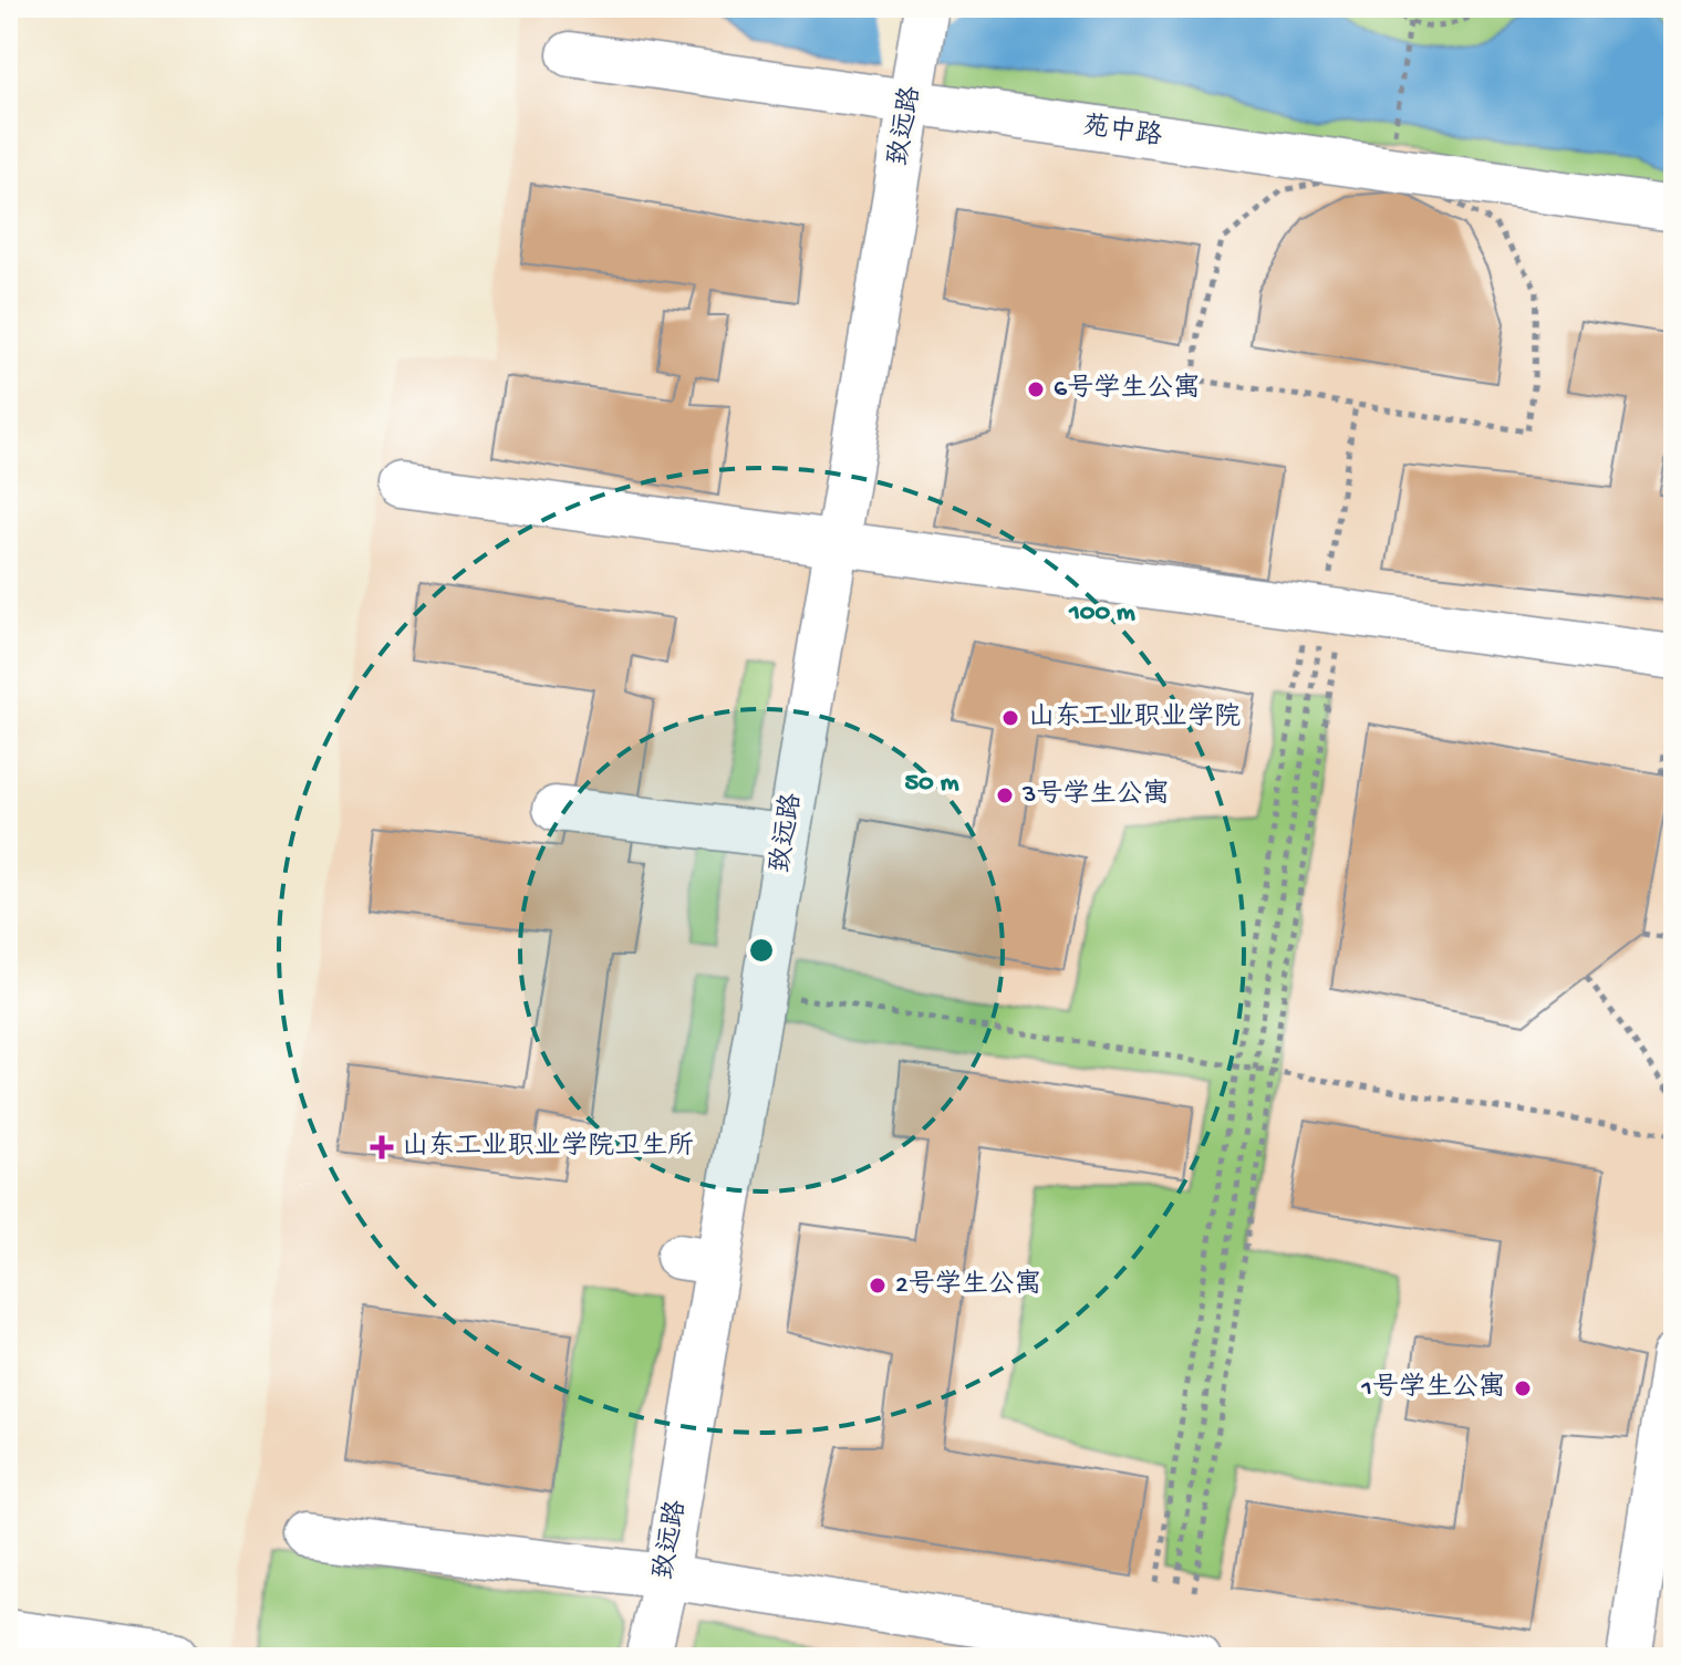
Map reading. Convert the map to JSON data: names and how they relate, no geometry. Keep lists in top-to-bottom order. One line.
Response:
{"streets":{"street":["致远路","苑中路"]},"crossings":[["致远路","苑中路"]],"places":{"other":["6号学生公寓","山东工业职业学院","3号学生公寓","2号学生公寓","1号学生公寓"],"health":["山东工业职业学院卫生所"]},"rings":["100 m","50 m"]}
